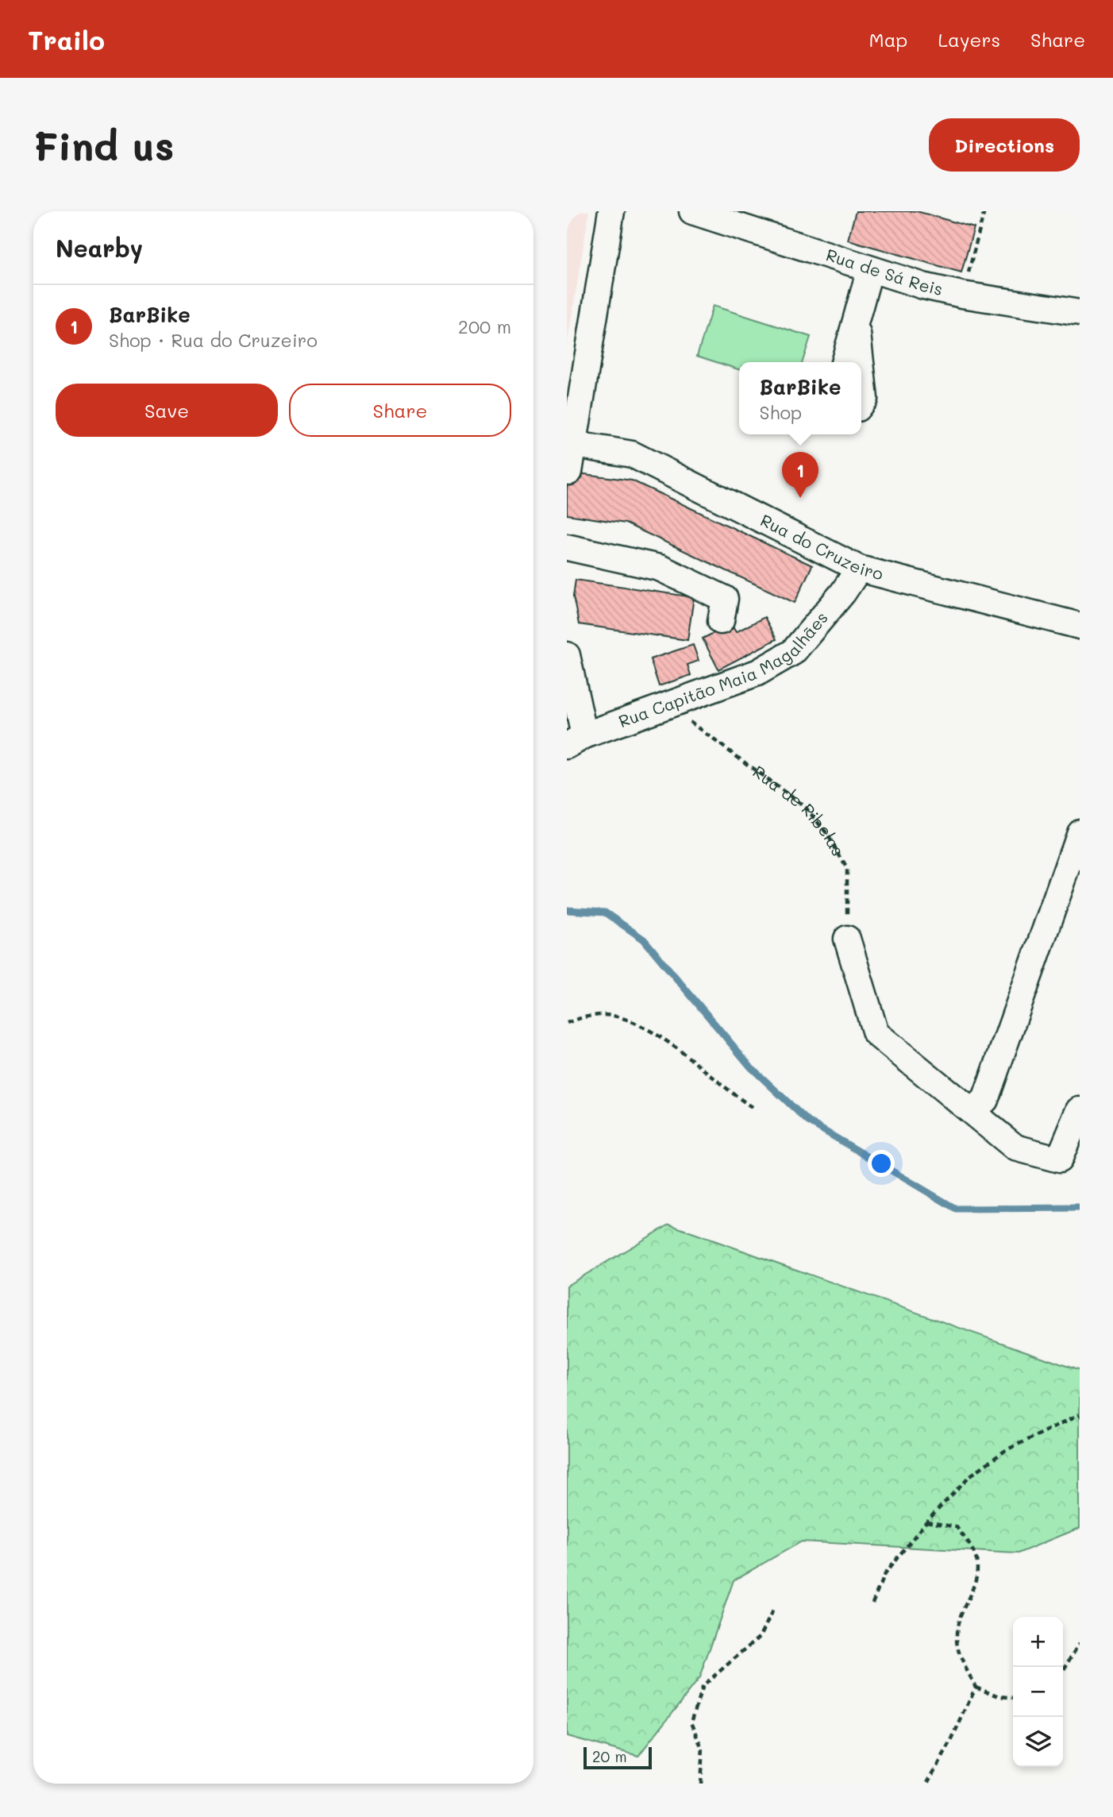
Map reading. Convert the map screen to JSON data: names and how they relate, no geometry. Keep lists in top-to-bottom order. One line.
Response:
{"streets":{"street":["Rua de Sá Reis","Rua do Cruzeiro","Rua Capitão Maia Magalhães"],"path":["Rua de Ribelas"]},"crossings":[["Rua do Cruzeiro","Rua Capitão Maia Magalhães"],["Rua Capitão Maia Magalhães","Rua de Ribelas"]],"scale_bar":"20 m","page":{"header":"Trailo","nav":["Map","Layers","Share"],"buttons":["Directions",["Save","Share"]],"title":"Find us","heading":"Nearby","list":[{"mark":"1","name":"BarBike","note":"Shop · Rua do Cruzeiro","value":"200 m"}],"popup":["BarBike","Shop"],"pins":"1","map_buttons":["+","−"],"scale":"20 m"}}
